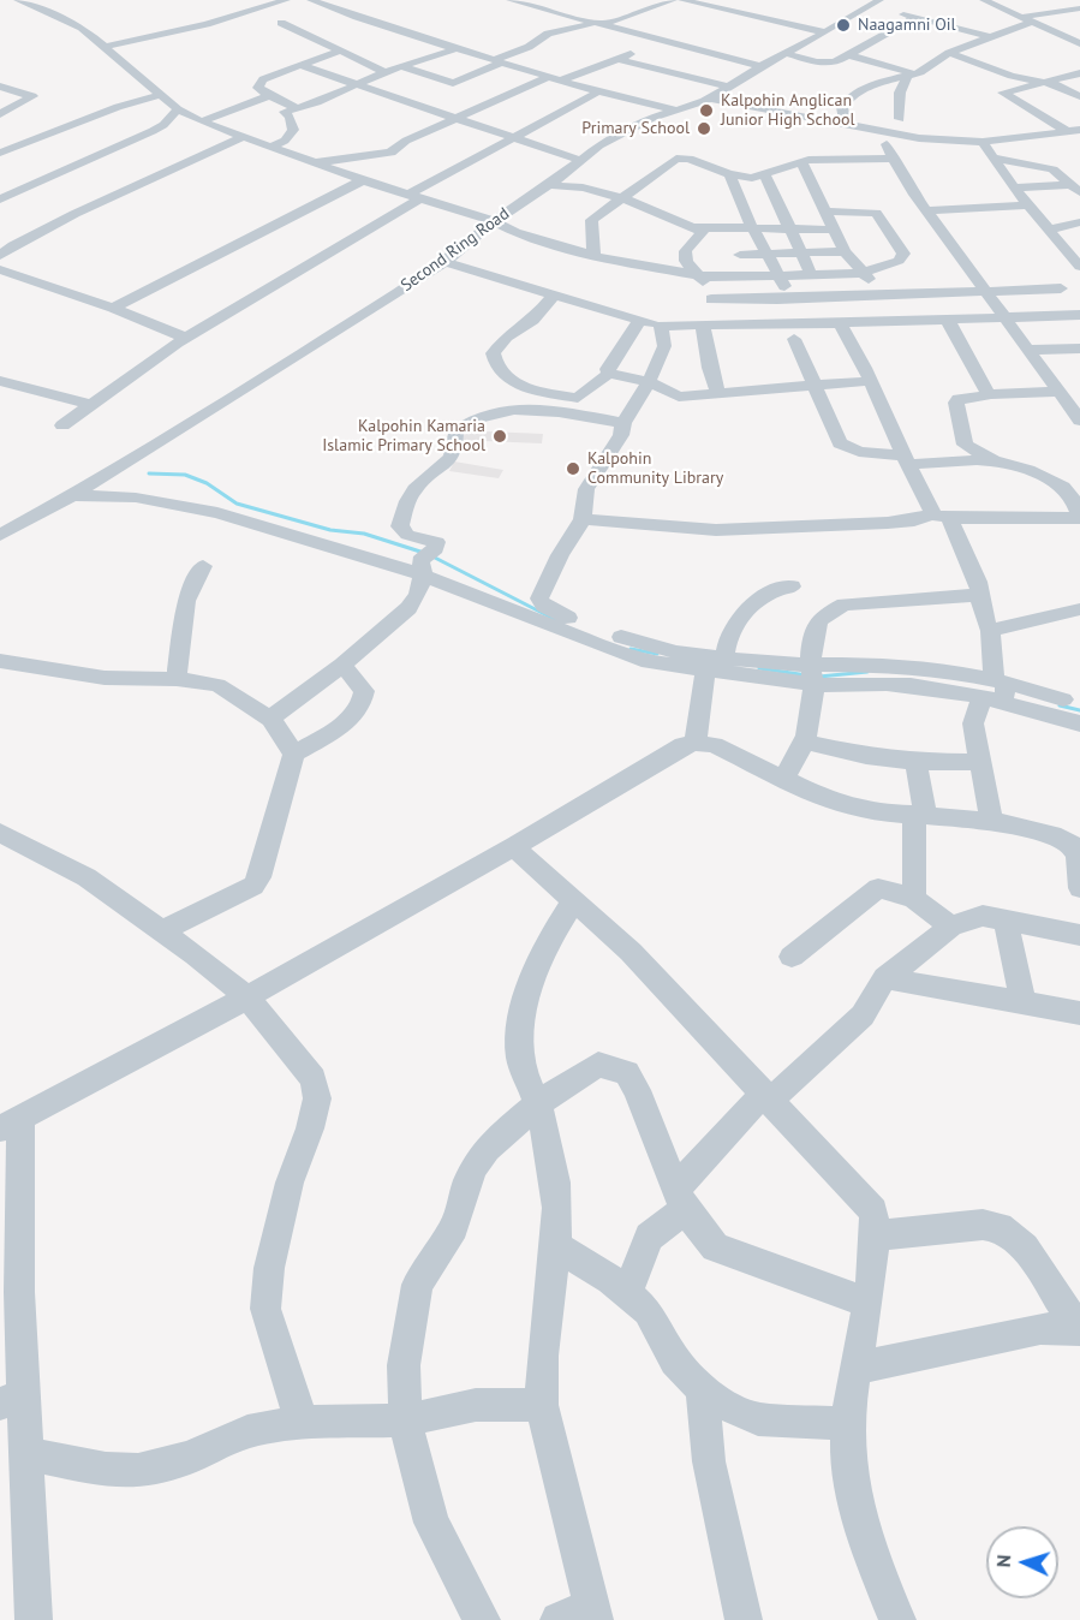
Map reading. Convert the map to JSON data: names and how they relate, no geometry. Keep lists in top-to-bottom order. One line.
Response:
{"streets":{"street":["Second Ring Road"]},"places":["Naagamni Oil","Kalpohin Anglican Junior High School","Primary School","Kalpohin Kamaria Islamic Primary School","Kalpohin Community Library"],"north":"left"}
